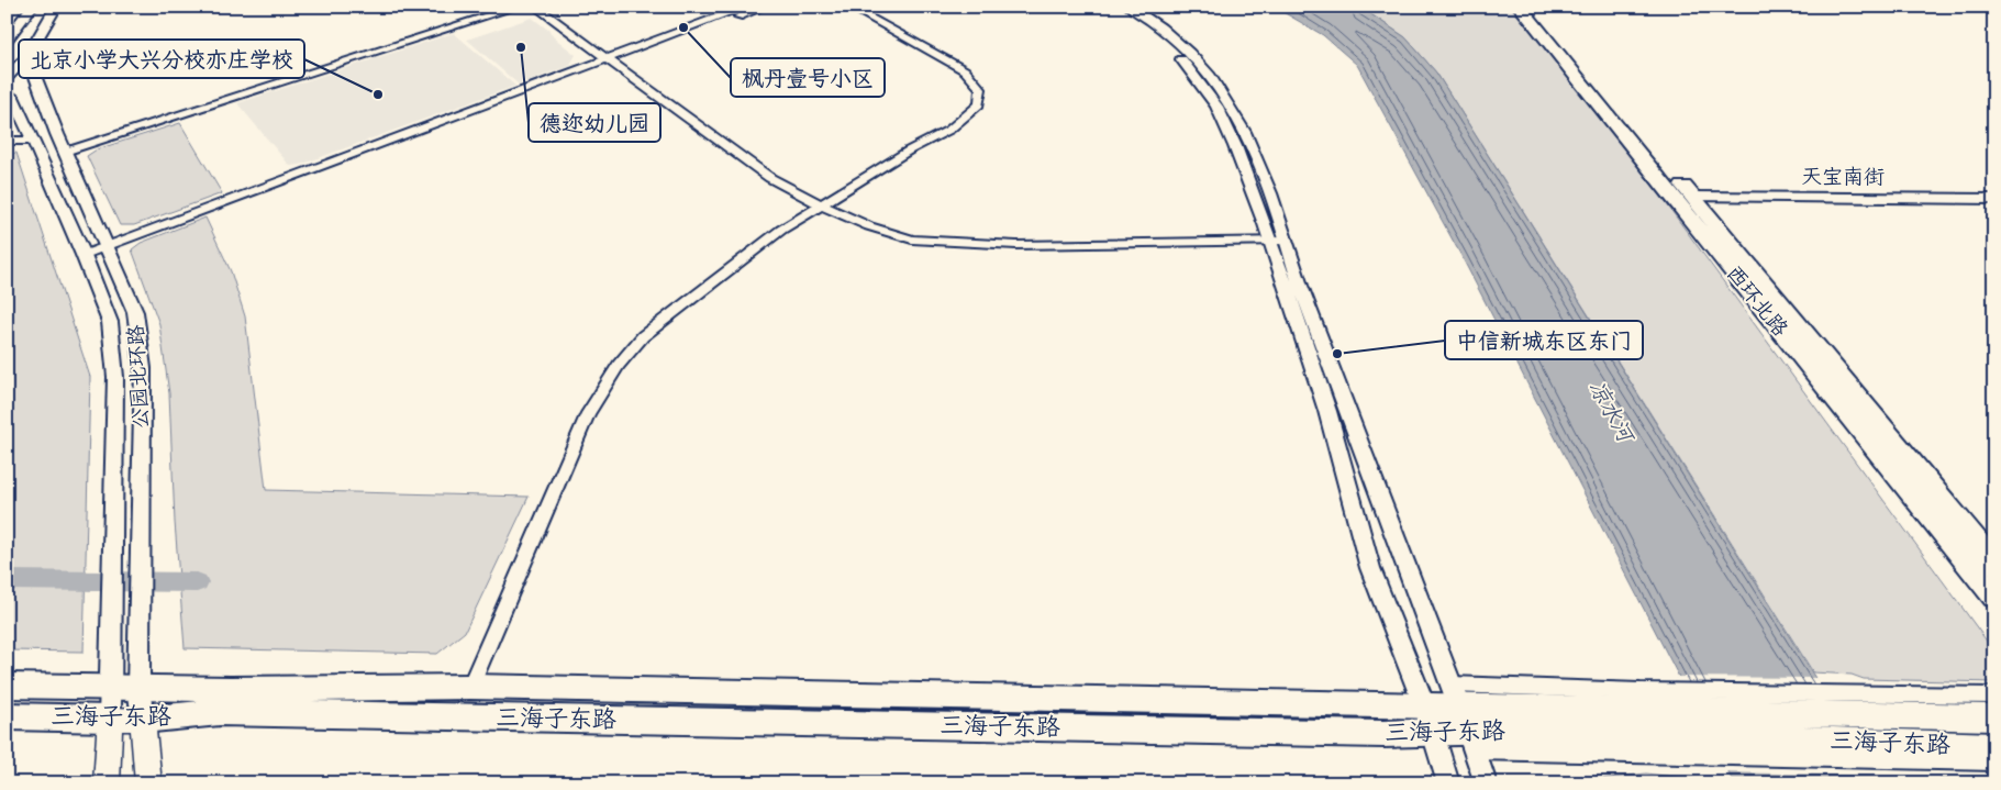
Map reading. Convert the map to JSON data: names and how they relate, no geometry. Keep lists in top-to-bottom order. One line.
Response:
{"streets":{"main road":["西环北路","三海子东路"],"street":["天宝南街","公园北环路"]},"crossings":[["天宝南街","西环北路"],["公园北环路","三海子东路"]],"water":["凉水河"],"places":["枫丹壹号小区","德迩幼儿园","北京小学大兴分校亦庄学校","中信新城东区东门"]}
